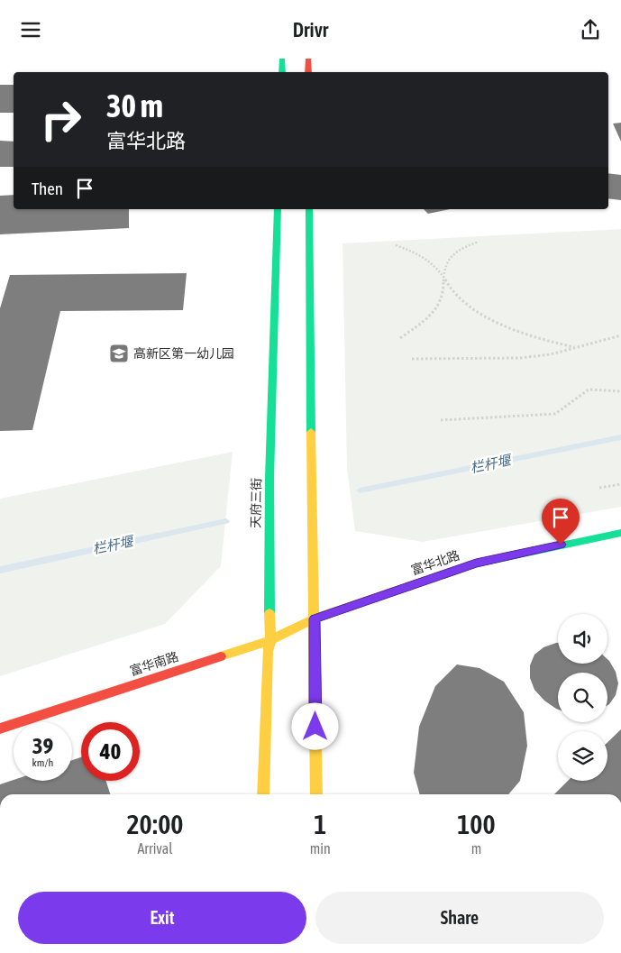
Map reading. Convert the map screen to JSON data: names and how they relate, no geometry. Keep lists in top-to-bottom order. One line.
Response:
{"streets":{"street":["天府三街","富华北路","富华南路"]},"crossings":[["天府三街","富华南路"],["富华北路","富华南路"]],"water":["栏杆堰"],"places":{"school or university":["高新区第一幼儿园"]},"page":{"header":"Drivr","turn":["30 m","富华北路"],"then":"Then","speed":"39 km/h","limit":"40","eta":["20:00","Arrival","1","min","100","m"],"buttons":["Exit","Share"]}}
